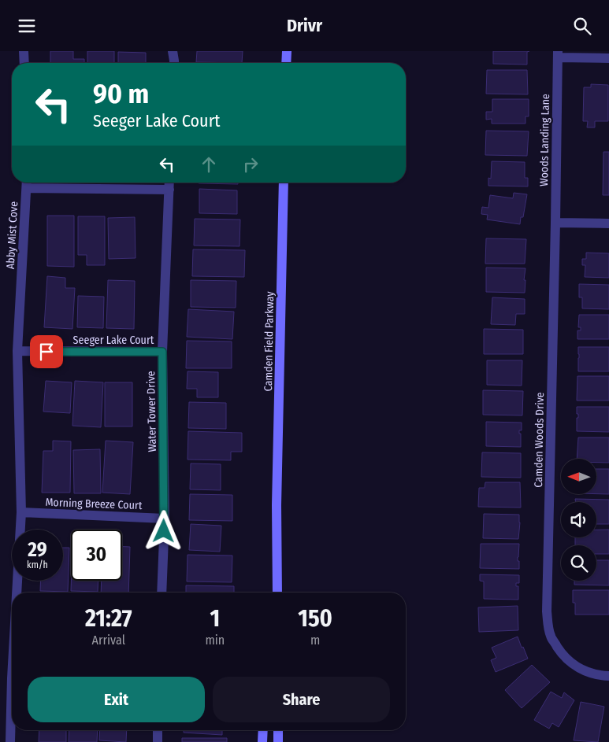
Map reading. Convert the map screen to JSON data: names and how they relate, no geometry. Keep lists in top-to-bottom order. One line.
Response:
{"streets":{"street":["Woods Landing Lane","Abby Mist Cove","Seeger Lake Court","Camden Field Parkway","Water Tower Drive","Camden Woods Drive","Morning Breeze Court"]},"crossings":[["Woods Landing Lane","Camden Woods Drive"],["Abby Mist Cove","Seeger Lake Court"],["Abby Mist Cove","Morning Breeze Court"],["Seeger Lake Court","Water Tower Drive"],["Water Tower Drive","Morning Breeze Court"]],"north":"left","page":{"header":"Drivr","turn":["90 m","Seeger Lake Court"],"speed":"29 km/h","limit":"30","eta":["21:27","Arrival","1","min","150","m"],"buttons":["Exit","Share"]}}
